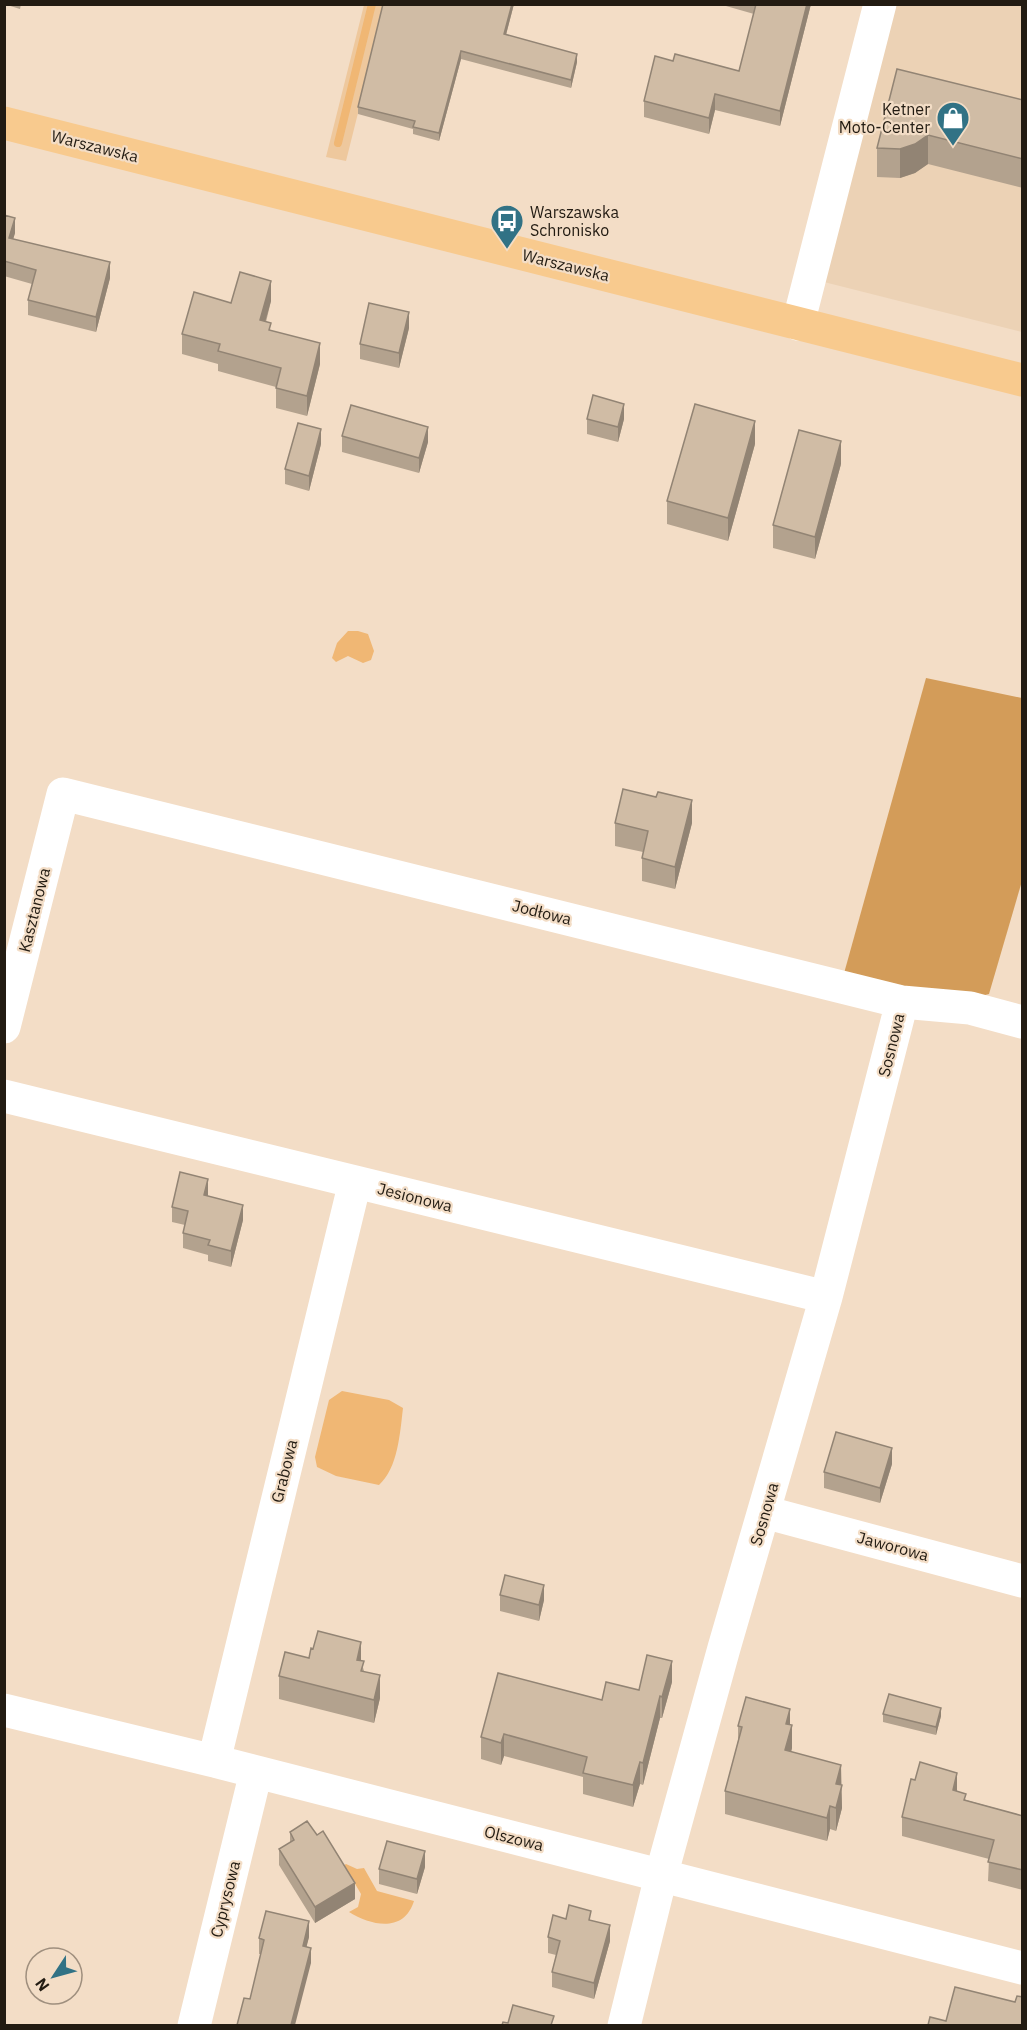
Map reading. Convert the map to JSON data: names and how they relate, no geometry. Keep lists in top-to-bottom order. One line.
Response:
{"streets":{"main road":["Warszawska"],"street":["Kasztanowa","Jodłowa","Sosnowa","Jesionowa","Grabowa","Jaworowa","Olszowa","Cyprysowa"]},"crossings":[["Kasztanowa","Jodłowa"],["Jodłowa","Sosnowa"],["Sosnowa","Jesionowa"],["Sosnowa","Jaworowa"],["Sosnowa","Olszowa"],["Jesionowa","Grabowa"],["Grabowa","Olszowa"],["Olszowa","Cyprysowa"]],"places":{"shop":["Ketner Moto-Center"],"bus stop":["Warszawska Schronisko"]},"north":"bottom left"}
